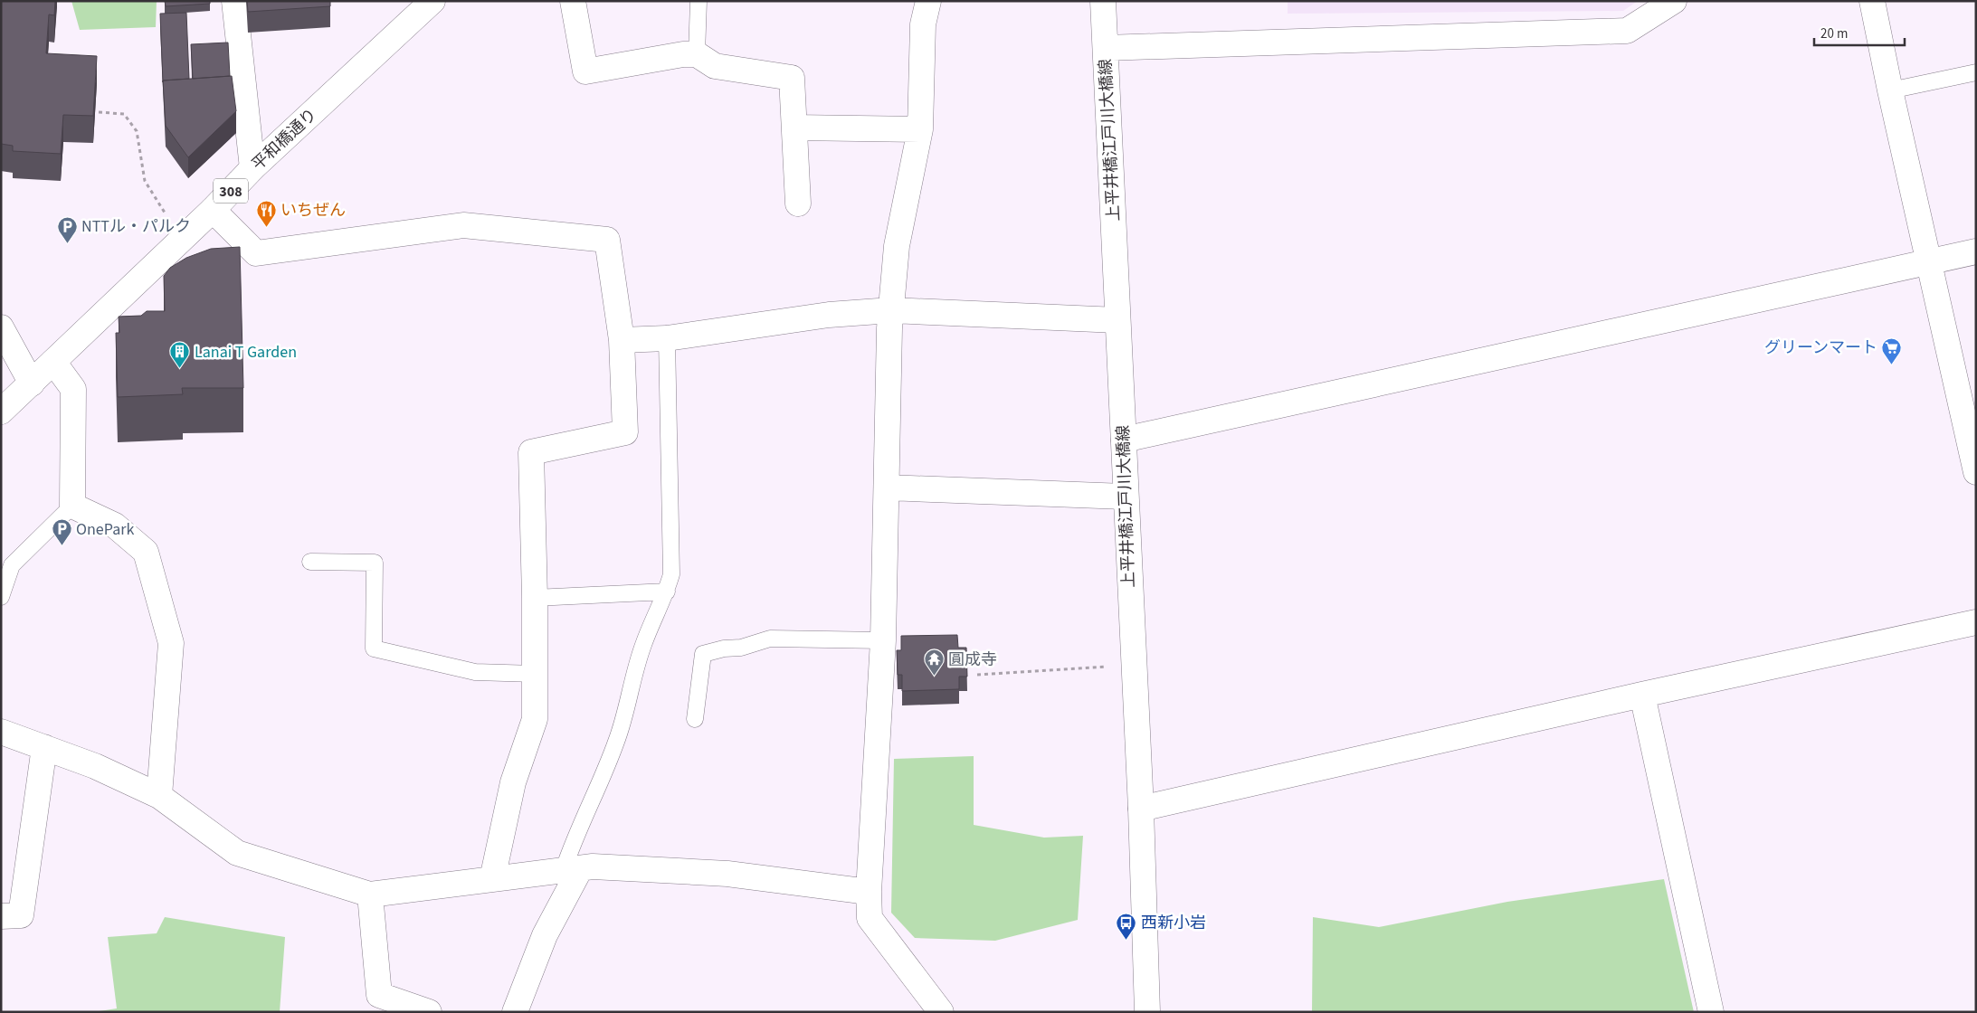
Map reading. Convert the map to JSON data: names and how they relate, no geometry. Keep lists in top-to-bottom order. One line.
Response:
{"streets":{"street":["平和橋通り","上平井橋江戸川大橋線","308"]},"places":{"restaurant":["いちぜん"],"parking":["NTTル・パルク","OnePark"],"supermarket":["グリーンマート"],"building":["Lanai T Garden"],"temple":["圓成寺"],"bus stop":["西新小岩"]},"scale_bar":"20 m"}
